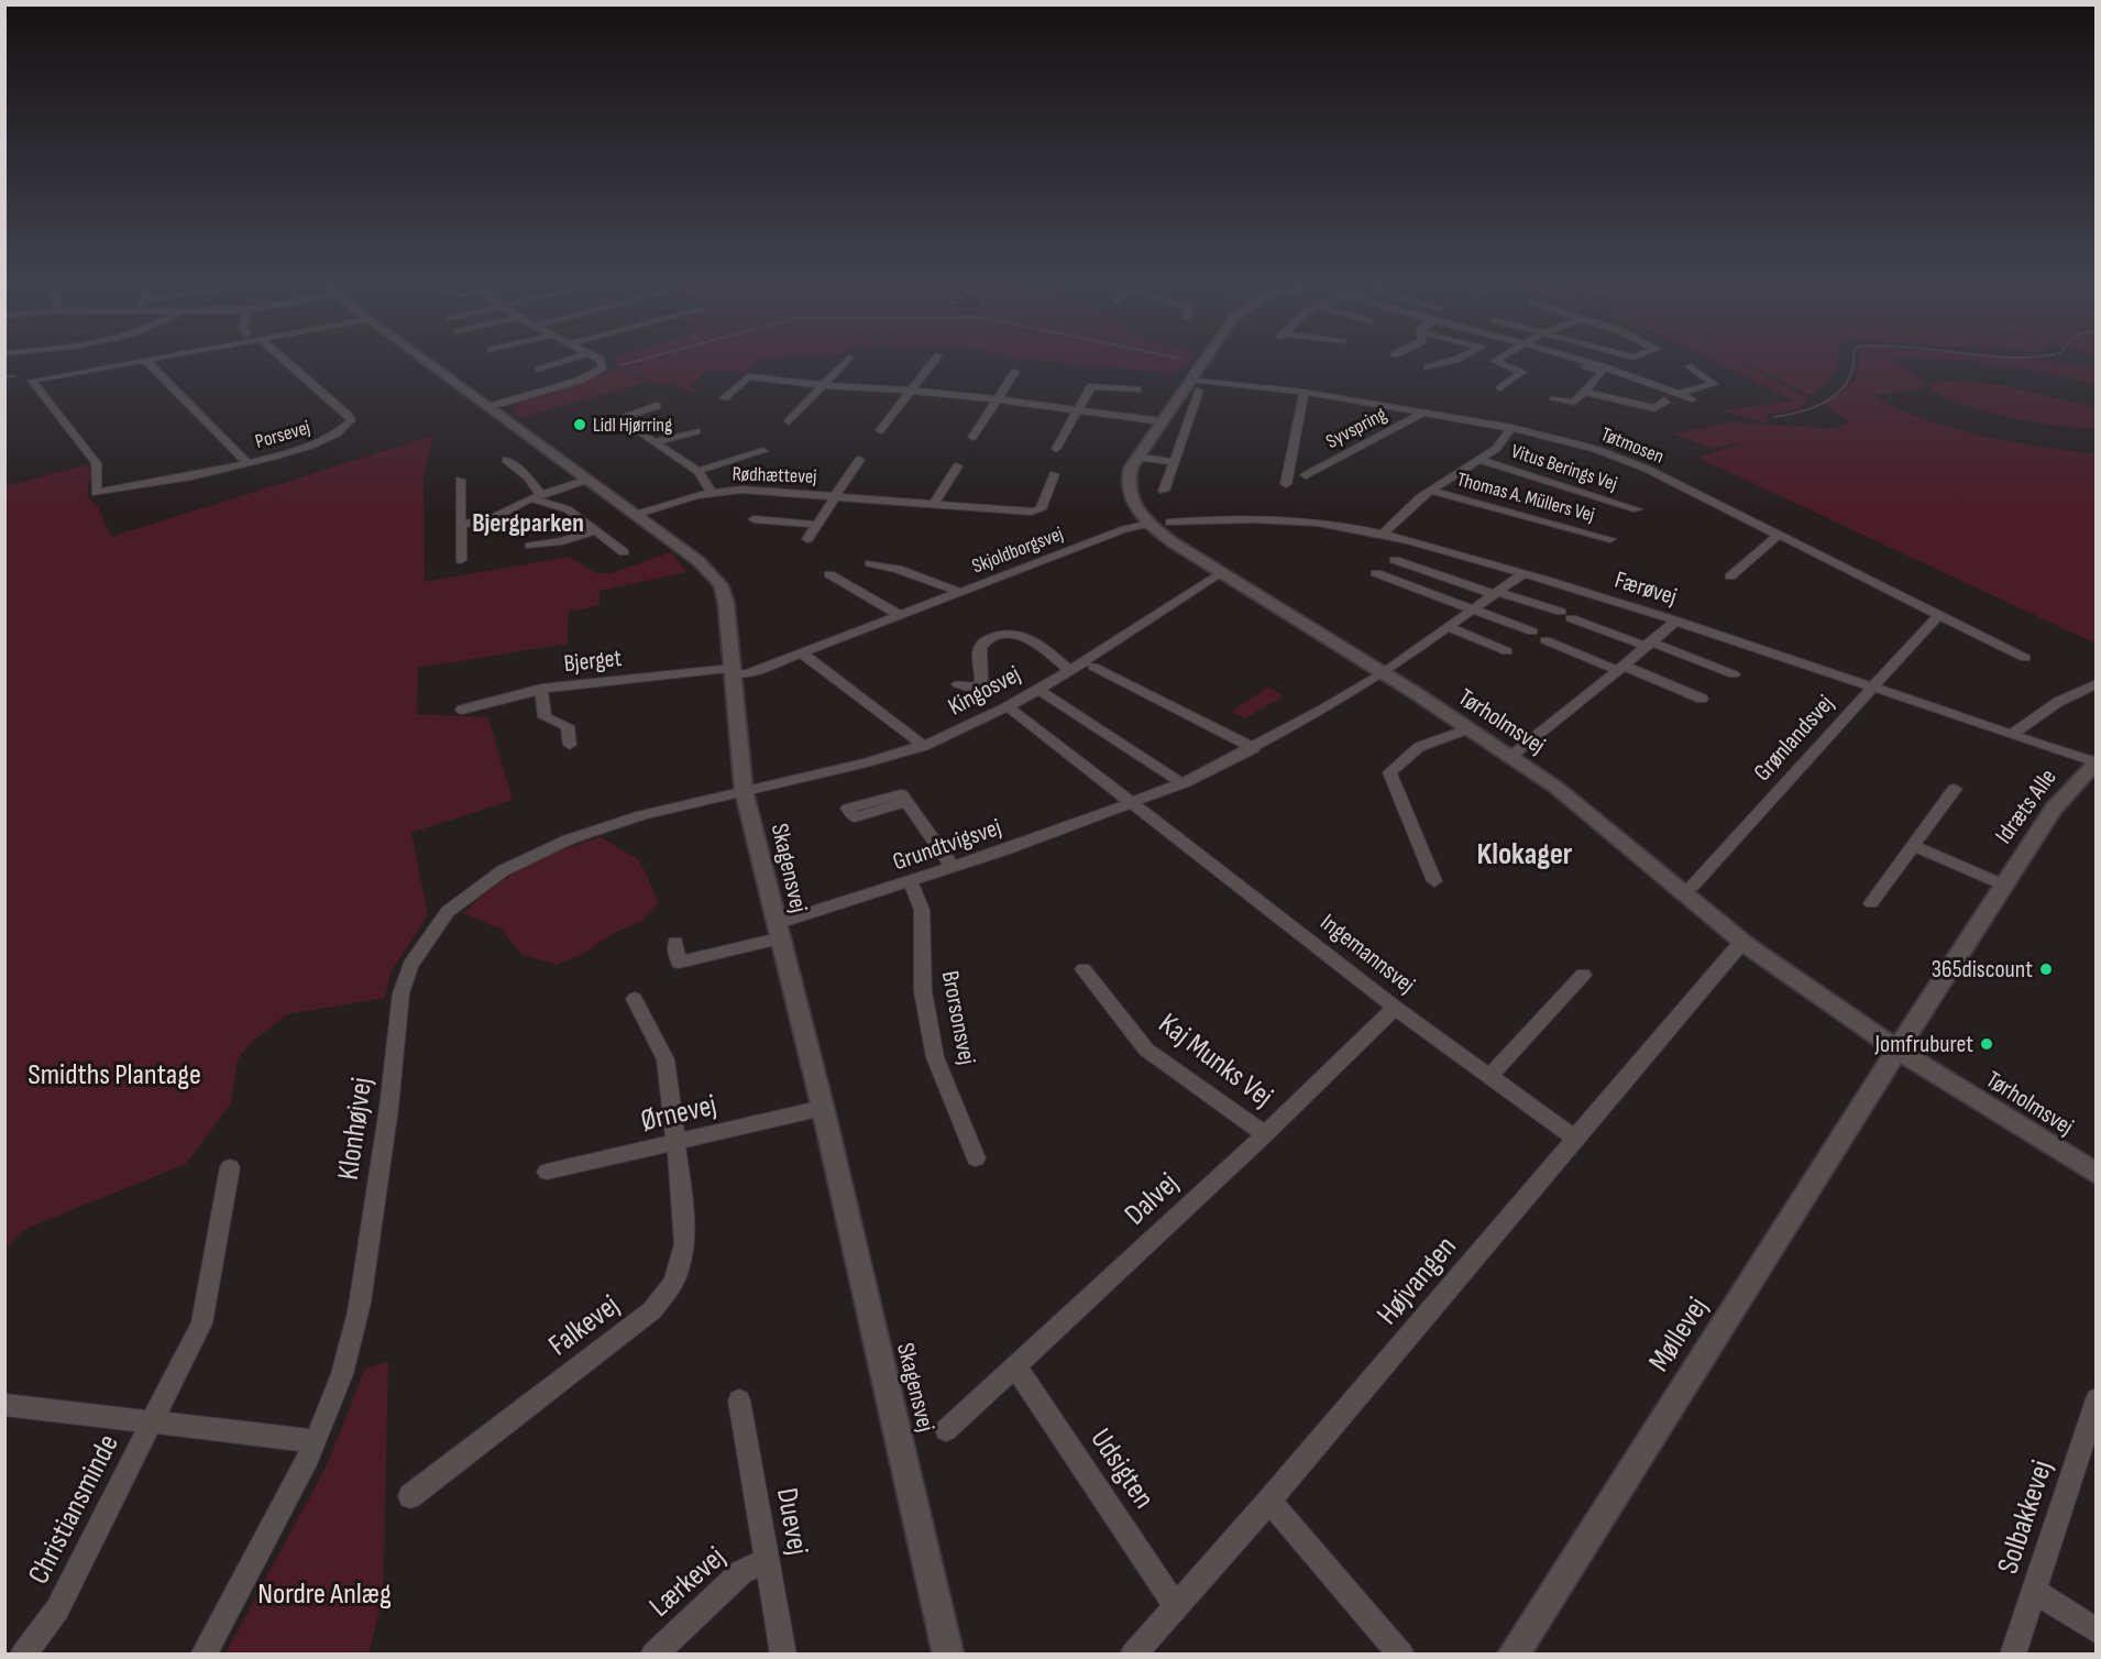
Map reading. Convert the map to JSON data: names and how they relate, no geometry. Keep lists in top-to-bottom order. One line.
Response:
{"streets":{"street":["Syvspring","Porsevej","Tøtmosen","Vitus Berings Vej","Rødhættevej","Thomas A. Müllers Vej","Skjoldborgsvej","Færøvej","Bjerget","Kingosvej","Tørholmsvej","Grønlandsvej","Idræts Alle","Grundtvigsvej","Skagensvej","Ingemannsvej","Brorsonsvej","Kaj Munks Vej","Ørnevej","Klonhøjvej","Dalvej","Højvangen","Falkevej","Møllevej","Udsigten","Christiansminde","Solbakkevej","Duevej","Lærkevej"]},"crossings":[["Syvspring","Tøtmosen"],["Tøtmosen","Tørholmsvej"],["Tøtmosen","Grønlandsvej"],["Rødhættevej","Skagensvej"],["Skjoldborgsvej","Bjerget"],["Skjoldborgsvej","Tørholmsvej"],["Skjoldborgsvej","Skagensvej"],["Færøvej","Grønlandsvej"],["Færøvej","Idræts Alle"],["Færøvej","Grundtvigsvej"],["Bjerget","Skagensvej"],["Kingosvej","Tørholmsvej"],["Kingosvej","Skagensvej"],["Kingosvej","Klonhøjvej"],["Tørholmsvej","Grønlandsvej"],["Tørholmsvej","Idræts Alle"],["Tørholmsvej","Grundtvigsvej"],["Tørholmsvej","Højvangen"],["Tørholmsvej","Møllevej"],["Idræts Alle","Møllevej"],["Grundtvigsvej","Skagensvej"],["Grundtvigsvej","Ingemannsvej"],["Grundtvigsvej","Brorsonsvej"],["Skagensvej","Ørnevej"],["Skagensvej","Klonhøjvej"],["Ingemannsvej","Dalvej"],["Ingemannsvej","Højvangen"],["Kaj Munks Vej","Dalvej"],["Ørnevej","Falkevej"],["Klonhøjvej","Christiansminde"],["Dalvej","Udsigten"],["Højvangen","Udsigten"],["Duevej","Lærkevej"]],"districts":["Bjergparken","Klokager"],"parks":["Smidths Plantage","Nordre Anlæg"],"places":["Lidl Hjørring","365discount","Jomfruburet"]}
